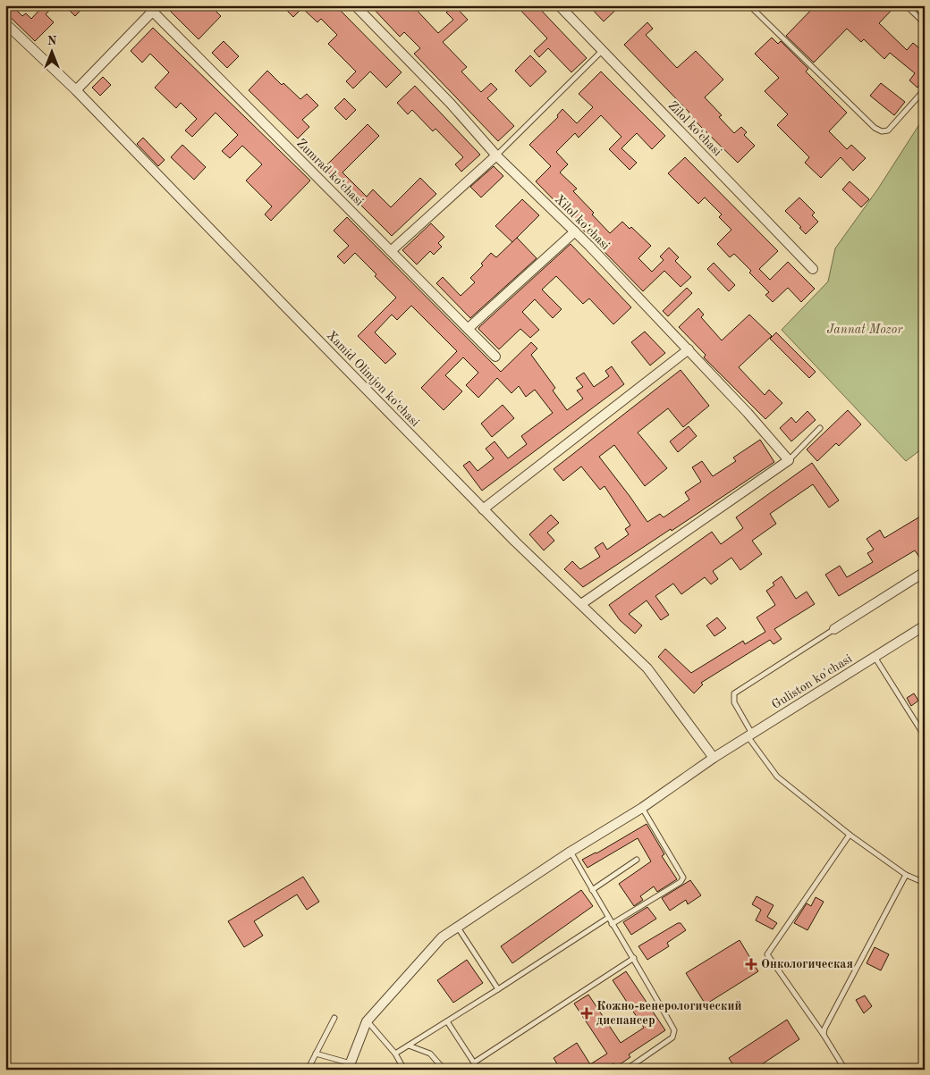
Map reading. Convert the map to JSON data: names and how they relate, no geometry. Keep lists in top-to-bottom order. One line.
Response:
{"streets":{"street":["Zilol koʻchasi","Zumrad koʻchasi","Xilol koʻchasi","Xamid Olimjon koʻchasi","Guliston ko'chasi"]},"crossings":[["Xamid Olimjon koʻchasi","Guliston ko'chasi"]],"parks":["Jannat Mozor"],"places":{"health":["Онкологическая","Кожно-венерологический диспансер"]},"north":"top"}
